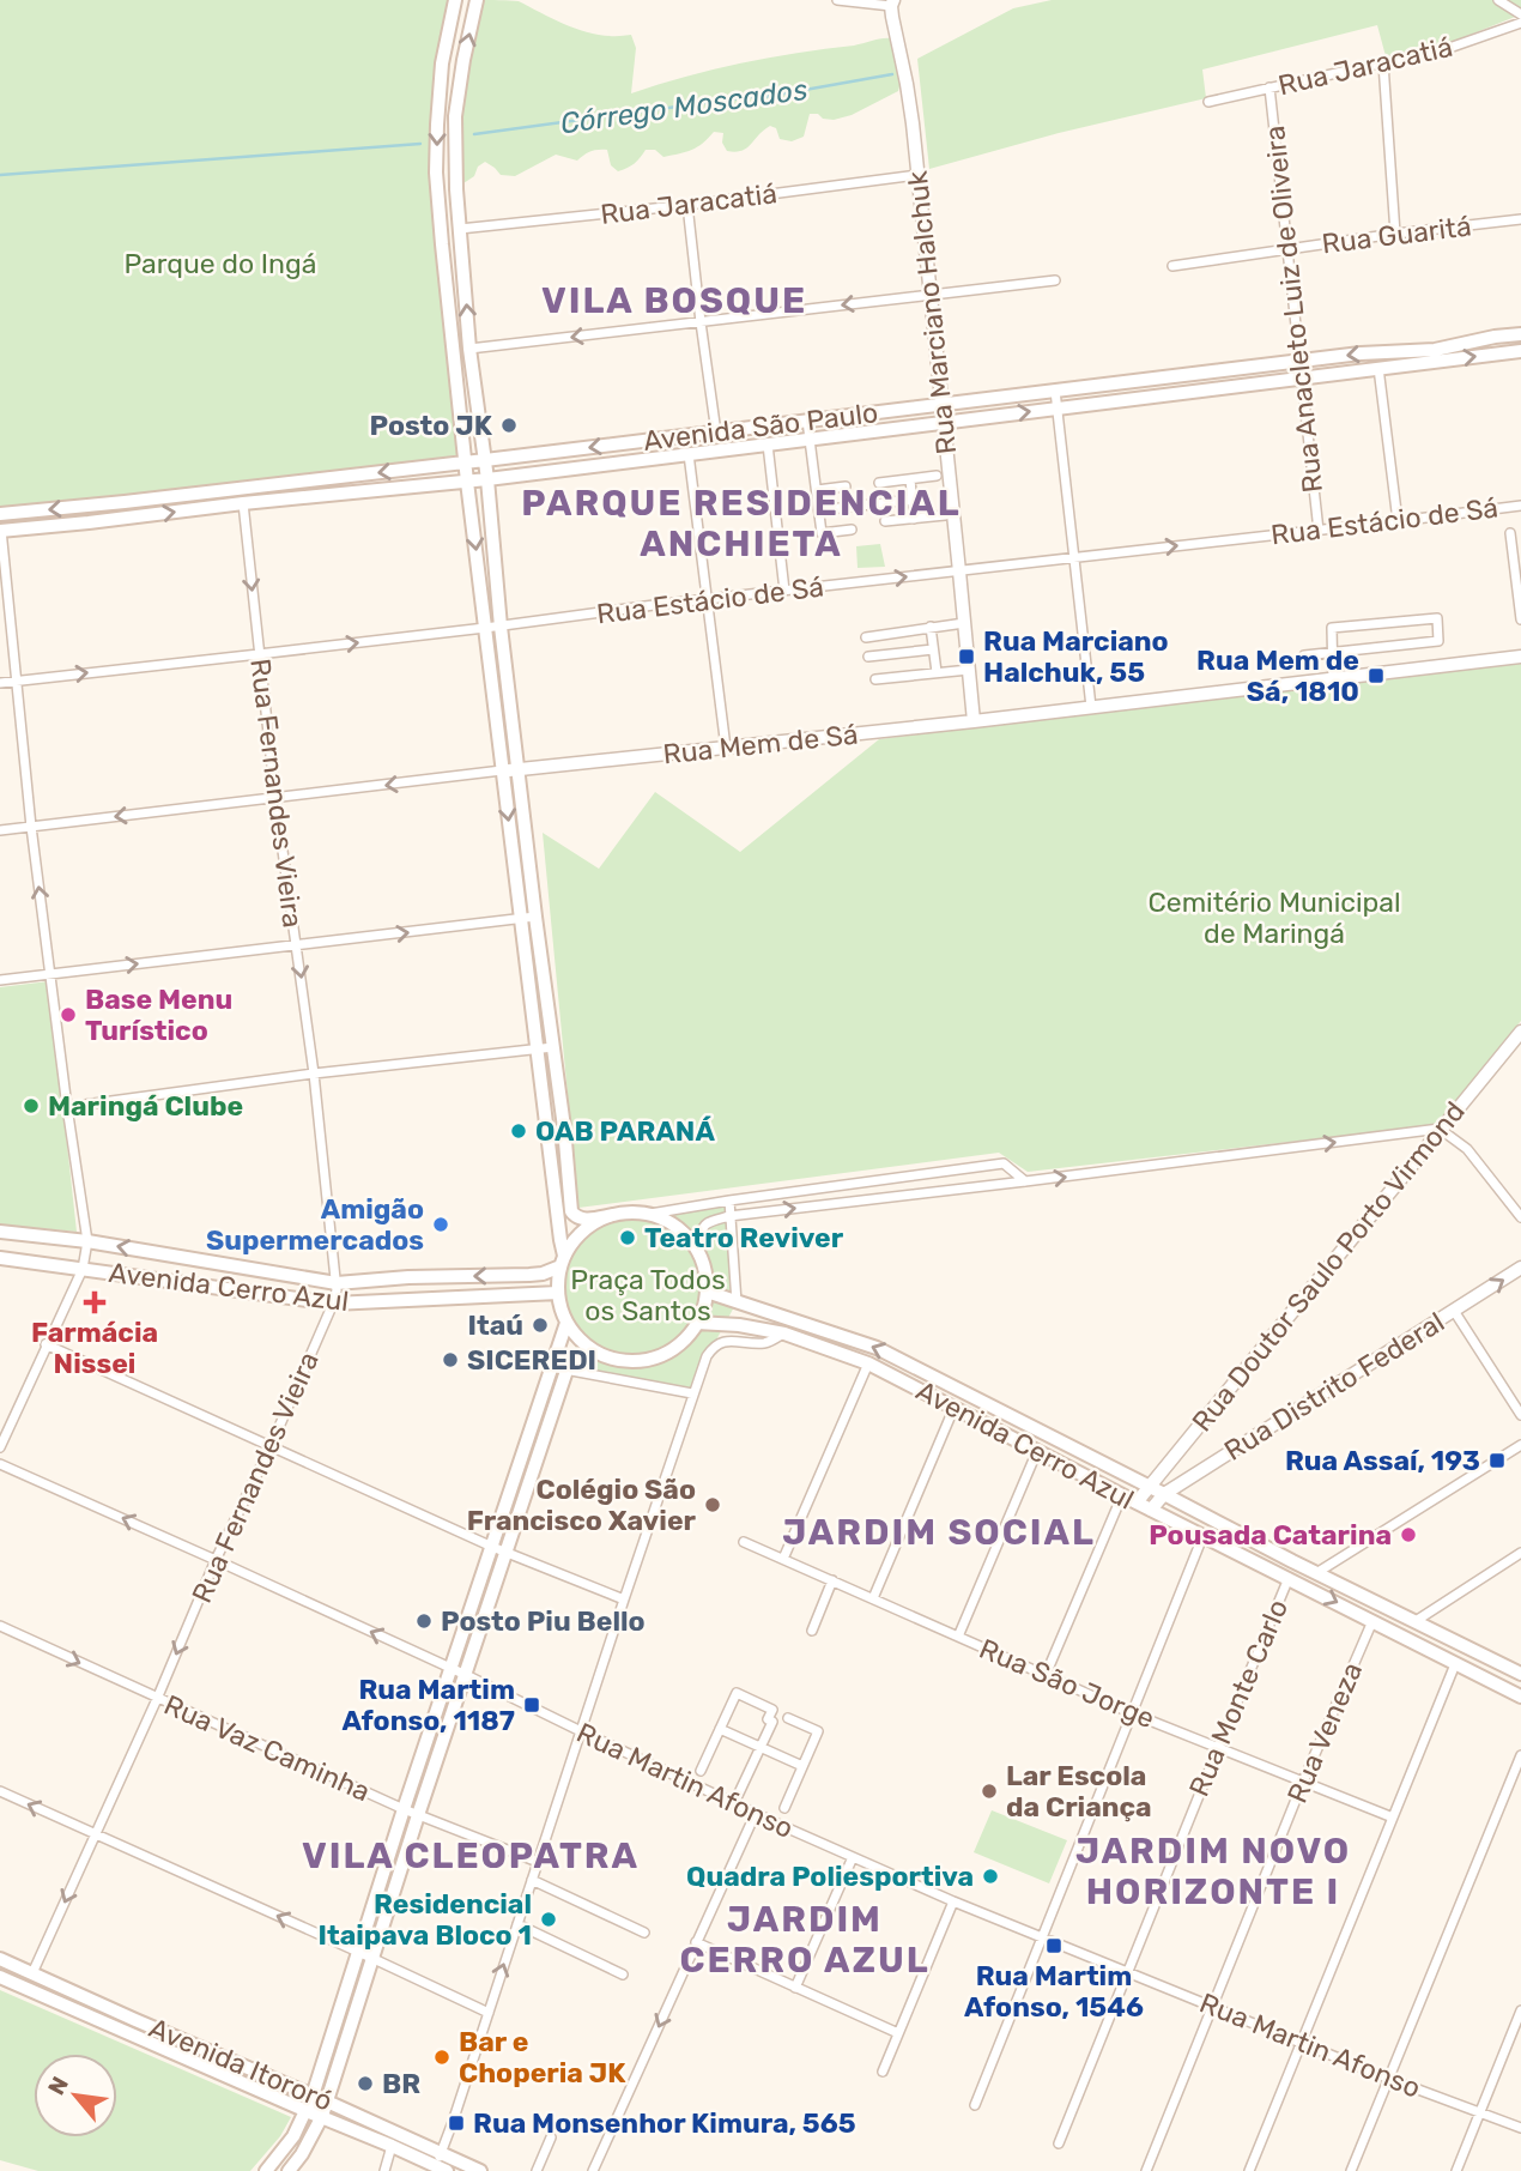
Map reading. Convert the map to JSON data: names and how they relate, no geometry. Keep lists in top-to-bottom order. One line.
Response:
{"streets":{"main road":["Avenida São Paulo","Avenida Cerro Azul","Avenida Itororó"],"street":["Rua Jaracatiá","Rua Guaritá","Rua Anacleto Luiz de Oliveira","Rua Marciano Halchuk","Rua Estácio de Sá","Rua Mem de Sá","Rua Fernandes Vieira","Rua Doutor Saulo Porto Virmond","Rua Distrito Federal","Rua São Jorge","Rua Monte Carlo","Rua Veneza","Rua Vaz Caminha","Rua Martin Afonso"]},"crossings":[["Rua Jaracatiá","Rua Anacleto Luiz de Oliveira"],["Rua Jaracatiá","Rua Marciano Halchuk"],["Rua Guaritá","Rua Anacleto Luiz de Oliveira"],["Rua Anacleto Luiz de Oliveira","Avenida São Paulo"],["Rua Anacleto Luiz de Oliveira","Rua Estácio de Sá"],["Rua Marciano Halchuk","Avenida São Paulo"],["Rua Marciano Halchuk","Rua Estácio de Sá"],["Rua Marciano Halchuk","Rua Mem de Sá"],["Avenida São Paulo","Rua Fernandes Vieira"],["Rua Estácio de Sá","Rua Fernandes Vieira"],["Rua Mem de Sá","Rua Fernandes Vieira"],["Rua Fernandes Vieira","Avenida Cerro Azul"],["Rua Fernandes Vieira","Rua Vaz Caminha"],["Rua Fernandes Vieira","Rua Martin Afonso"],["Rua Fernandes Vieira","Avenida Itororó"],["Rua Doutor Saulo Porto Virmond","Avenida Cerro Azul"],["Avenida Cerro Azul","Rua Distrito Federal"],["Avenida Cerro Azul","Rua Monte Carlo"],["Avenida Cerro Azul","Rua Veneza"],["Rua São Jorge","Rua Monte Carlo"],["Rua São Jorge","Rua Veneza"],["Rua Monte Carlo","Rua Martin Afonso"],["Rua Veneza","Rua Martin Afonso"]],"one_way":["Rua Estácio de Sá","Rua Fernandes Vieira"],"districts":["VILA BOSQUE","PARQUE RESIDENCIAL ANCHIETA","JARDIM SOCIAL","JARDIM NOVO HORIZONTE I","VILA CLEOPATRA","JARDIM CERRO AZUL"],"water":["Córrego Moscados"],"parks":["Parque do Ingá","Cemitério Municipal de Maringá","Praça Todos os Santos"],"places":{"other":["Posto JK","Base Menu Turístico","Maringá Clube","OAB PARANÁ","Amigão Supermercados","Teatro Reviver","Itaú","SICEREDI","Colégio São Francisco Xavier","Pousada Catarina","Posto Piu Bello","Lar Escola da Criança","Quadra Poliesportiva","Residencial Itaipava Bloco 1","Bar e Choperia JK","BR"],"transit":["Rua Marciano Halchuk, 55","Rua Mem de Sá, 1810","Rua Assaí, 193","Rua Martim Afonso, 1187","Rua Martim Afonso, 1546","Rua Monsenhor Kimura, 565"],"health":["Farmácia Nissei"]},"north":"top left"}
